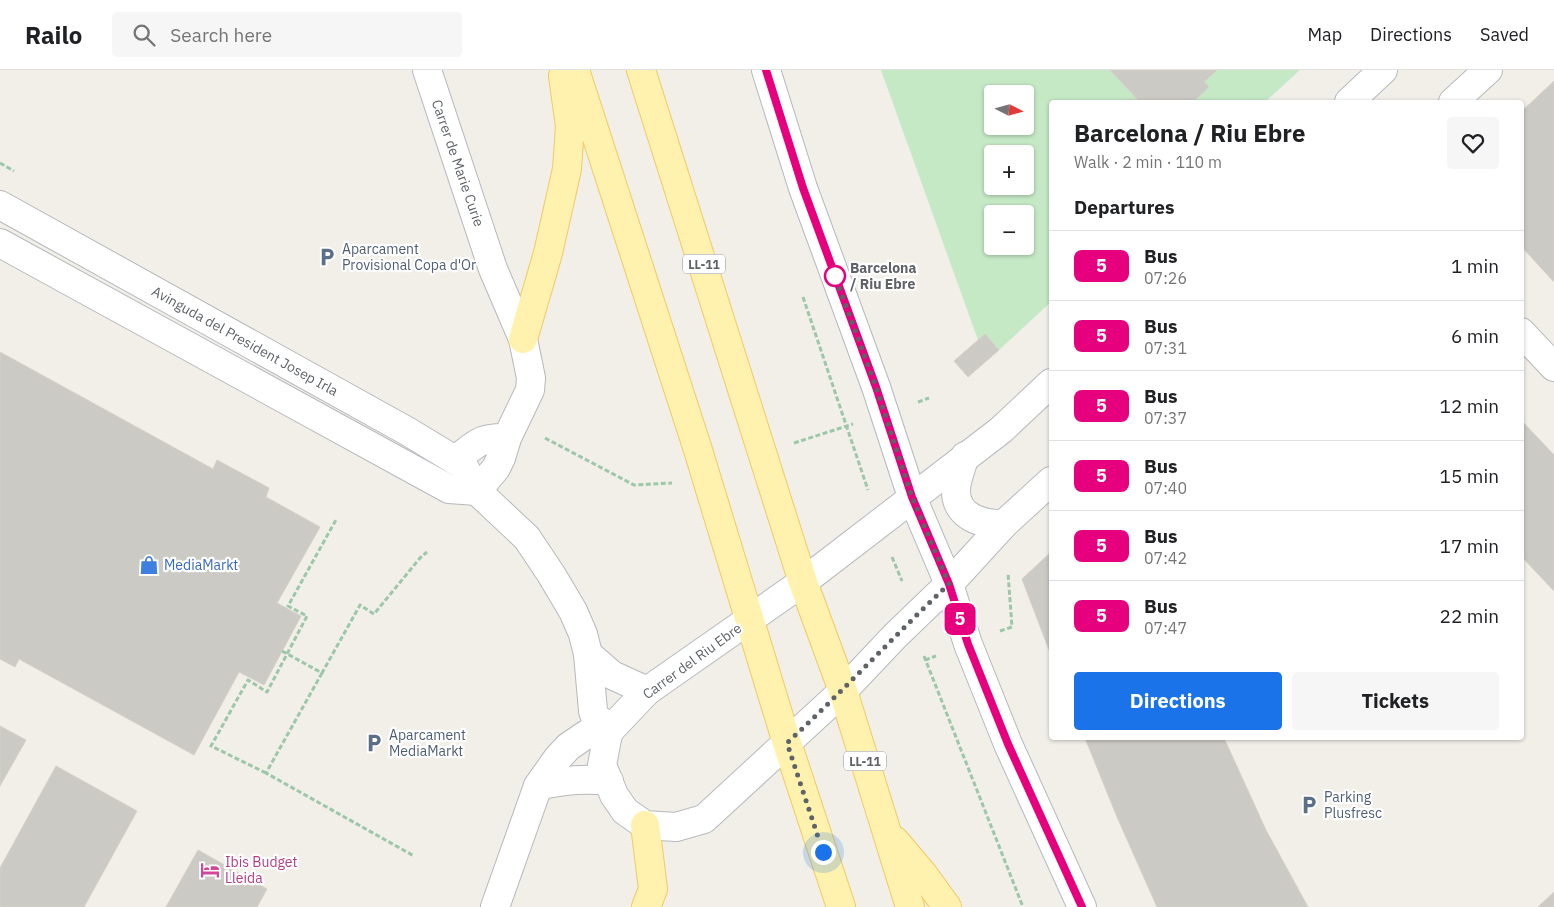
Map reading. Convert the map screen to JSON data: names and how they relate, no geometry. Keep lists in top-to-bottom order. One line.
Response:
{"streets":{"main road":["LL-11"],"street":["Carrer de Marie Curie","Avinguda del President Josep Irla","Carrer del Riu Ebre"]},"crossings":[["Carrer de Marie Curie","Avinguda del President Josep Irla"],["LL-11","Carrer del Riu Ebre"],["Avinguda del President Josep Irla","Carrer del Riu Ebre"]],"places":{"parking":["Aparcament Provisional Copa d'Or","Aparcament MediaMarkt","Parking Plusfresc"],"other":["Barcelona / Riu Ebre"],"shop":["MediaMarkt"],"hotel":["Ibis Budget Lleida"]},"lines":["bus line 5"],"north":"right","page":{"header":"Railo","search":"Search here","nav":["Map","Directions","Saved"],"on_map":"5","map_buttons":["+","−"],"heading":[["Barcelona / Riu Ebre","Walk · 2 min · 110 m"],"Departures"],"list":[{"mark":"5","name":"Bus","note":"07:26","value":"1 min"},{"mark":"5","name":"Bus","note":"07:31","value":"6 min"},{"mark":"5","name":"Bus","note":"07:37","value":"12 min"},{"mark":"5","name":"Bus","note":"07:40","value":"15 min"},{"mark":"5","name":"Bus","note":"07:42","value":"17 min"},{"mark":"5","name":"Bus","note":"07:47","value":"22 min"}],"buttons":["Directions","Tickets"]}}
